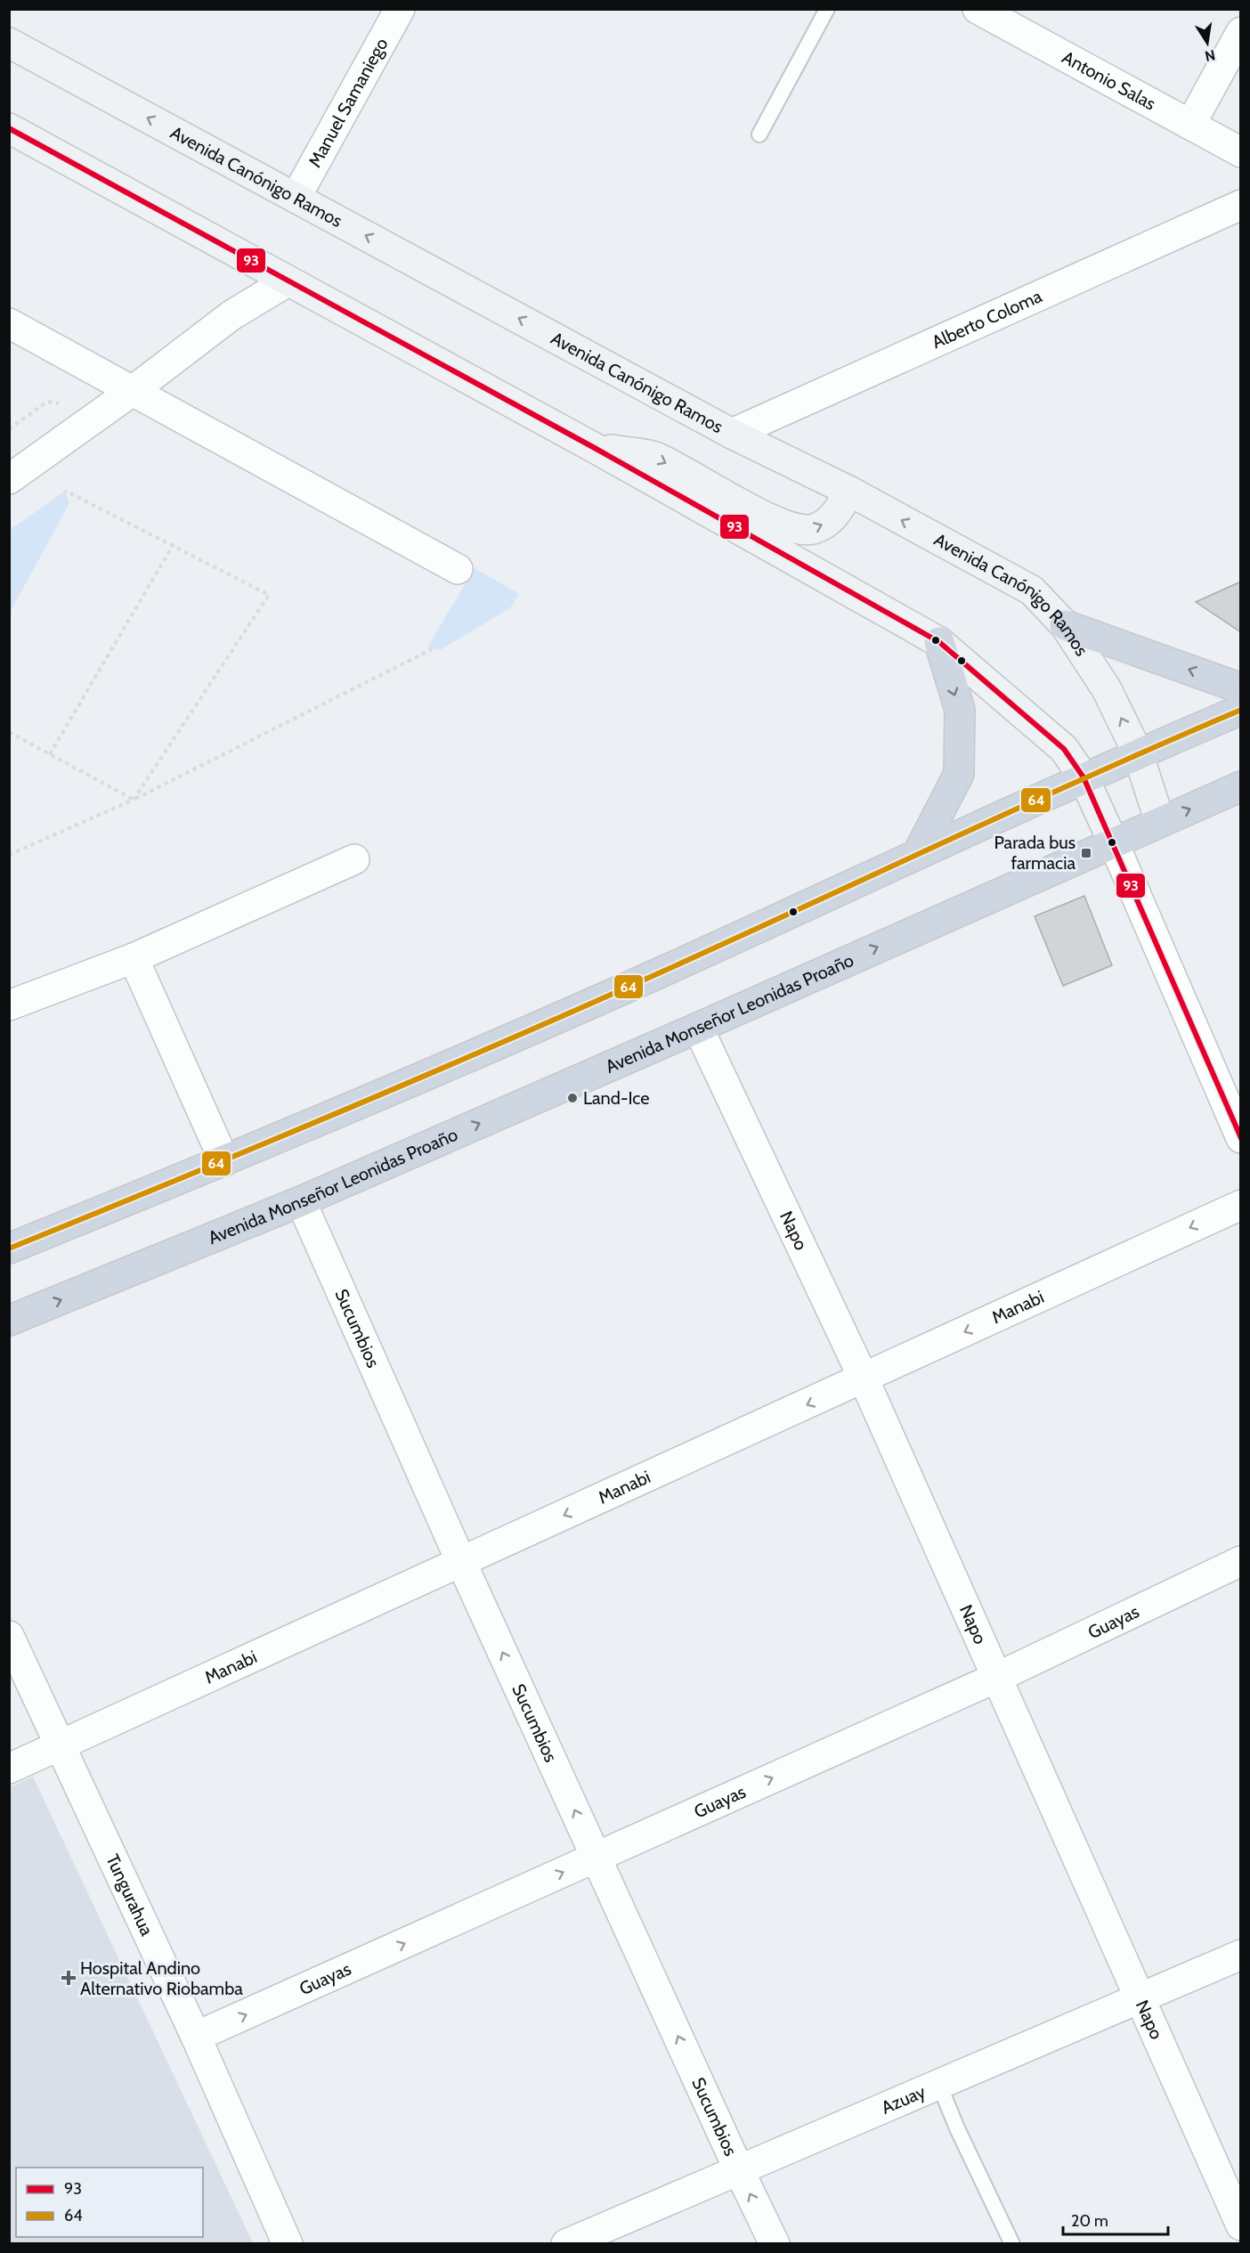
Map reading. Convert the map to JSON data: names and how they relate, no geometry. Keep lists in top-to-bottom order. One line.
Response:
{"streets":{"highway":["Avenida Monseñor Leonidas Proaño"],"main road":["Avenida Canónigo Ramos"],"street":["Antonio Salas","Manuel Samaniego","Alberto Coloma","Napo","Manabi","Sucumbios","Guayas","Tungurahua","Azuay"]},"crossings":[["Manuel Samaniego","Avenida Canónigo Ramos"],["Avenida Canónigo Ramos","Alberto Coloma"],["Avenida Canónigo Ramos","Avenida Monseñor Leonidas Proaño"],["Avenida Monseñor Leonidas Proaño","Napo"],["Avenida Monseñor Leonidas Proaño","Sucumbios"],["Napo","Manabi"],["Napo","Guayas"],["Napo","Azuay"],["Manabi","Sucumbios"],["Manabi","Tungurahua"],["Sucumbios","Guayas"],["Sucumbios","Azuay"],["Guayas","Tungurahua"]],"one_way":["Manabi","Sucumbios","Guayas"],"places":{"transit":["Parada bus farmacia"],"other":["Land-Ice"],"health":["Hospital Andino Alternativo Riobamba"]},"lines":["transit line 93","transit line 64"],"legend":["93","64"],"scale_bar":"20 m","north":"bottom"}
